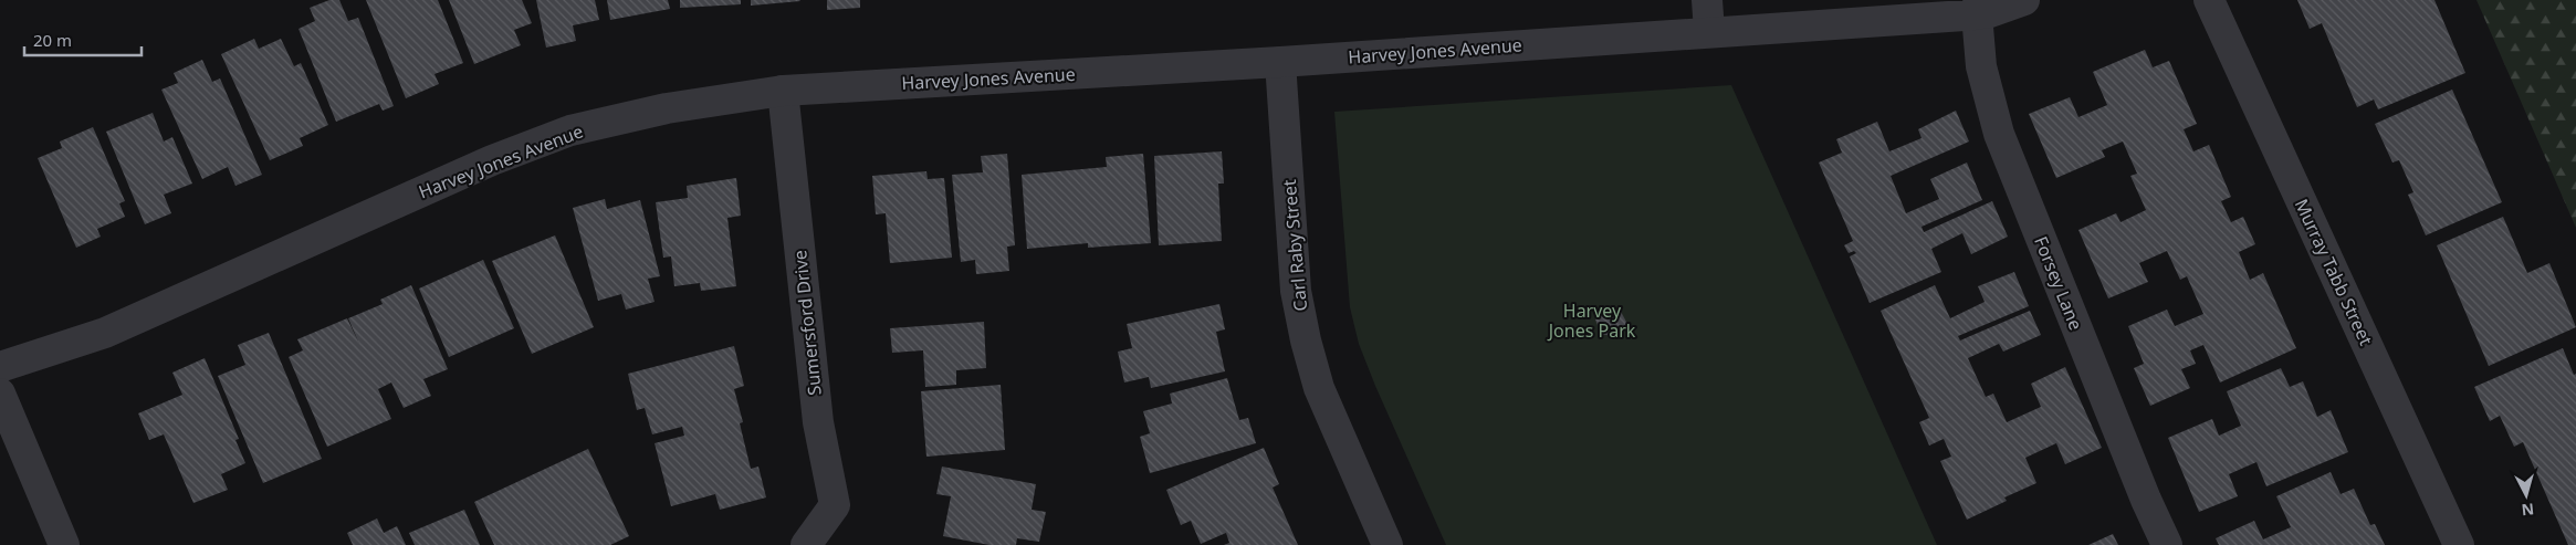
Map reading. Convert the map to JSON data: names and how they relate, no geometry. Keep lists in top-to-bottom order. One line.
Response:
{"streets":{"street":["Harvey Jones Avenue","Carl Raby Street","Murray Tabb Street","Forsey Lane","Sumersford Drive"]},"crossings":[["Harvey Jones Avenue","Carl Raby Street"],["Harvey Jones Avenue","Forsey Lane"],["Harvey Jones Avenue","Sumersford Drive"]],"parks":["Harvey Jones Park"],"scale_bar":"20 m","north":"bottom"}
